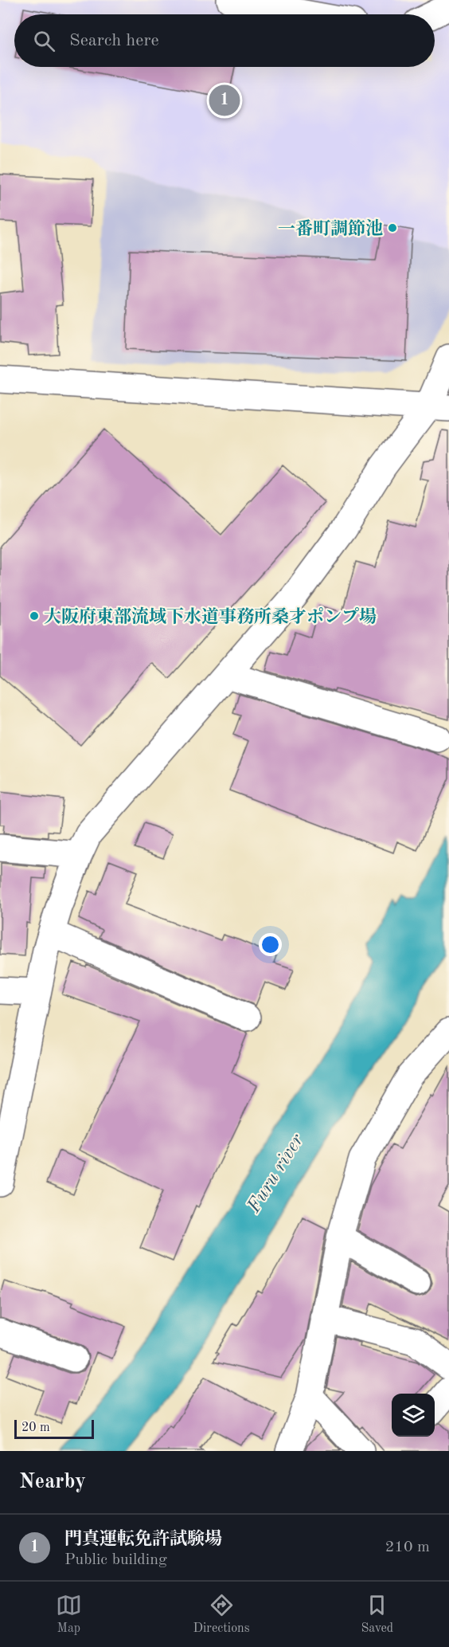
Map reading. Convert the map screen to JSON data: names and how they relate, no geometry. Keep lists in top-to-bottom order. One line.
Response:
{"water":["Furu river"],"places":["一番町調節池","大阪府東部流域下水道事務所桑才ポンプ場"],"scale_bar":"20 m","page":{"search":"Search here","pins":"1","scale":"20 m","heading":"Nearby","list":[{"mark":"1","name":"門真運転免許試験場","note":"Public building","value":"210 m"}],"nav":["Map","Directions","Saved"]}}
